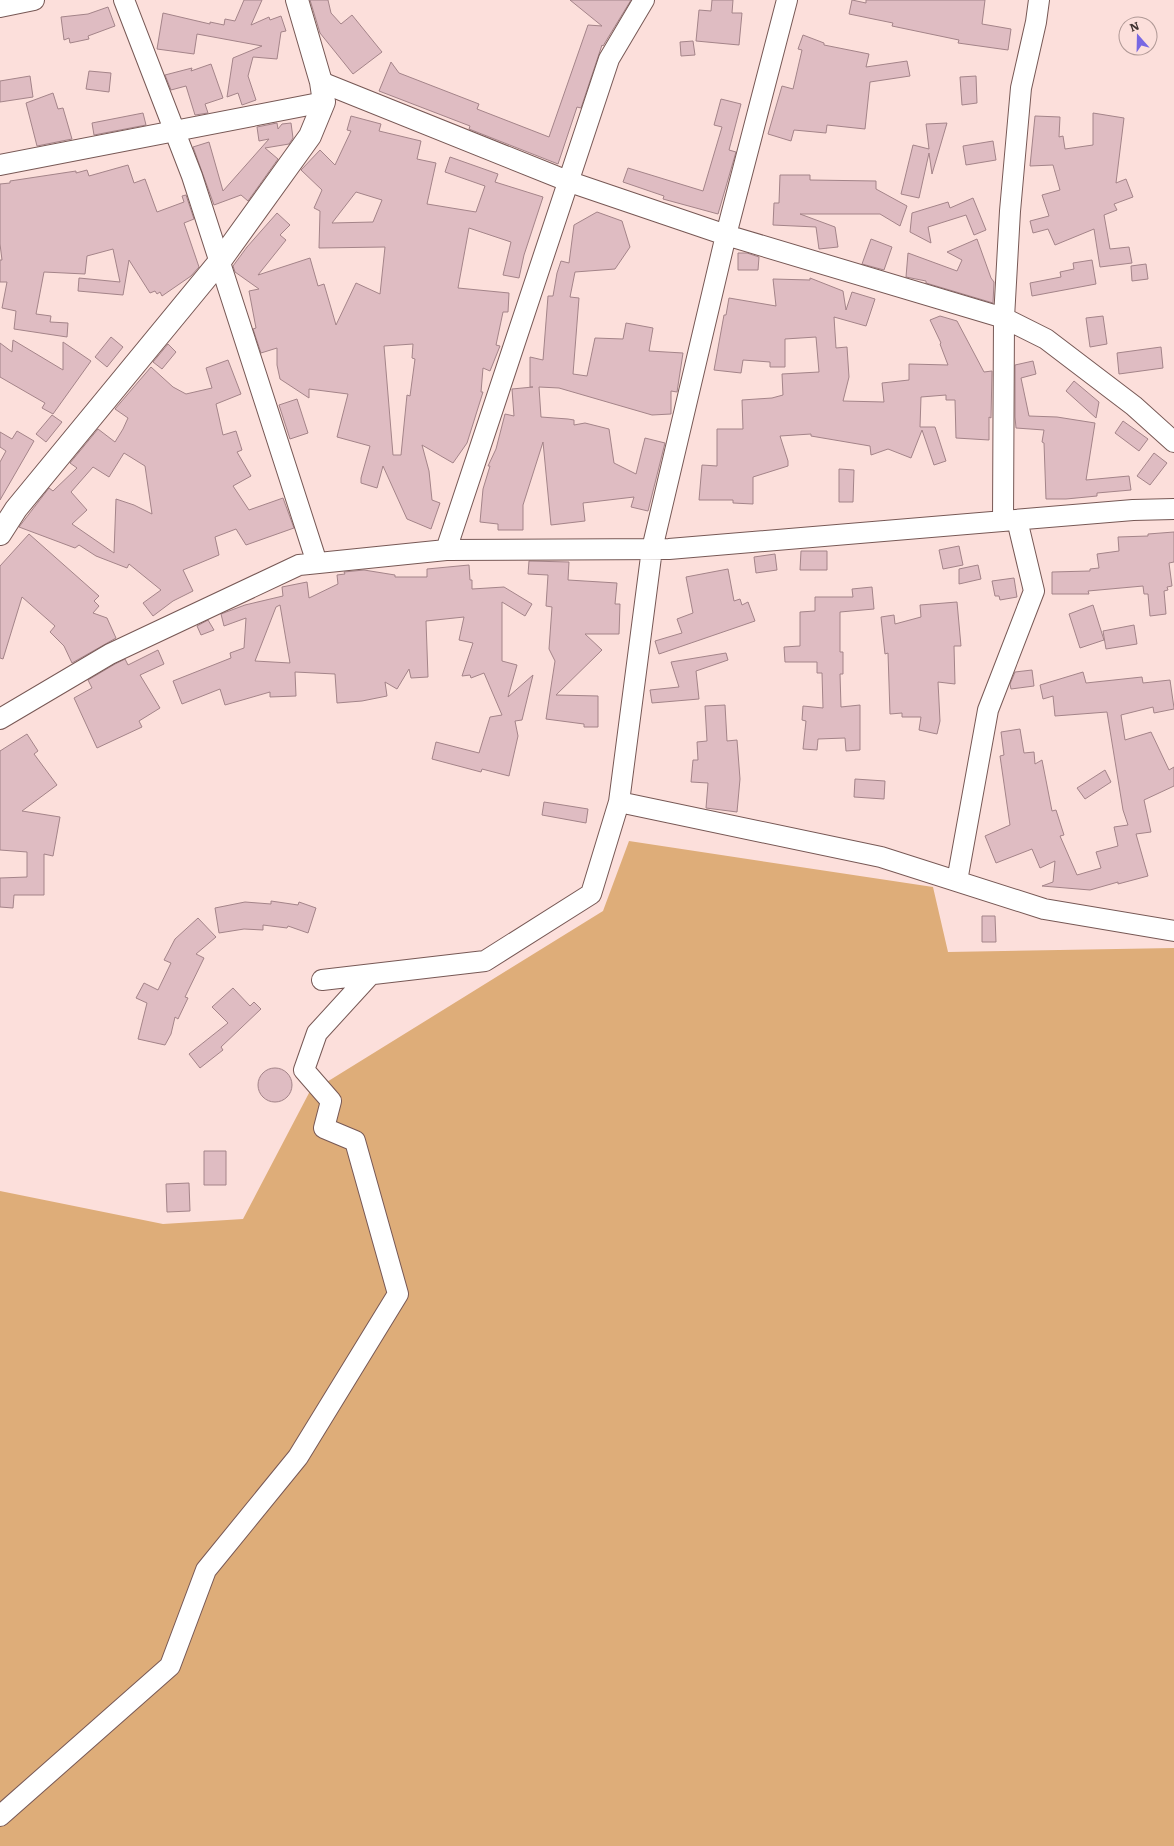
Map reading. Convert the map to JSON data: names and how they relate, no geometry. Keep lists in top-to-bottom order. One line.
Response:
{"north":"top"}
